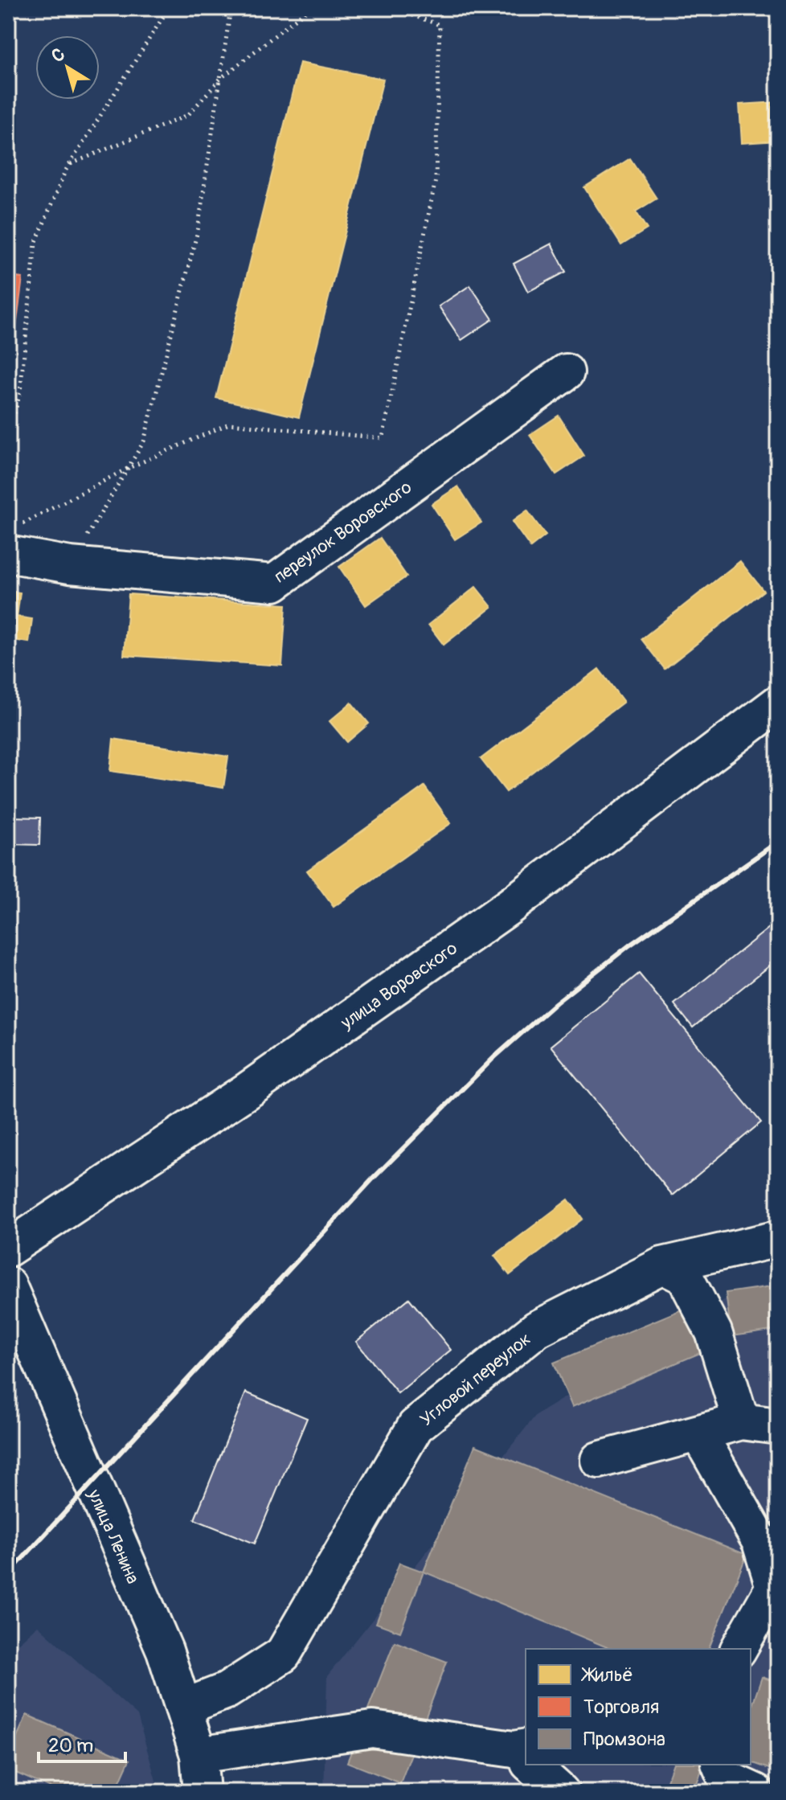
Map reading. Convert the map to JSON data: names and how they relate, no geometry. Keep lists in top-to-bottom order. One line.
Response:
{"streets":{"street":["переулок Воровского","улица Воровского","Угловой переулок","улица Ленина"]},"crossings":[["Угловой переулок","улица Ленина"]],"legend":["Жильё","Торговля","Промзона"],"scale_bar":"20 m","north":"top left"}
